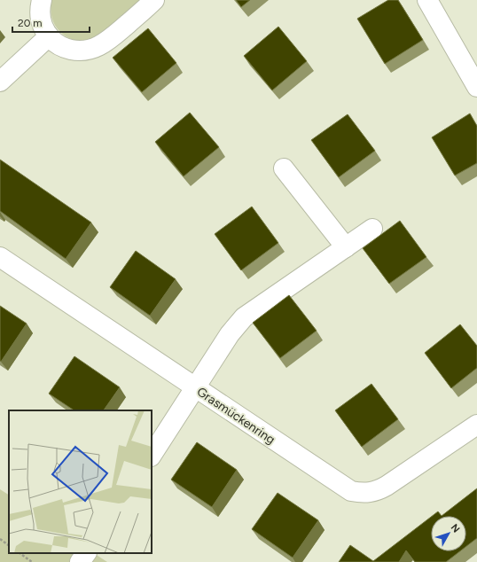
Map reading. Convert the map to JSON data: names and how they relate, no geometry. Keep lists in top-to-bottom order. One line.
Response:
{"streets":{"street":["Grasmückenring"]},"scale_bar":"20 m","north":"top right"}
